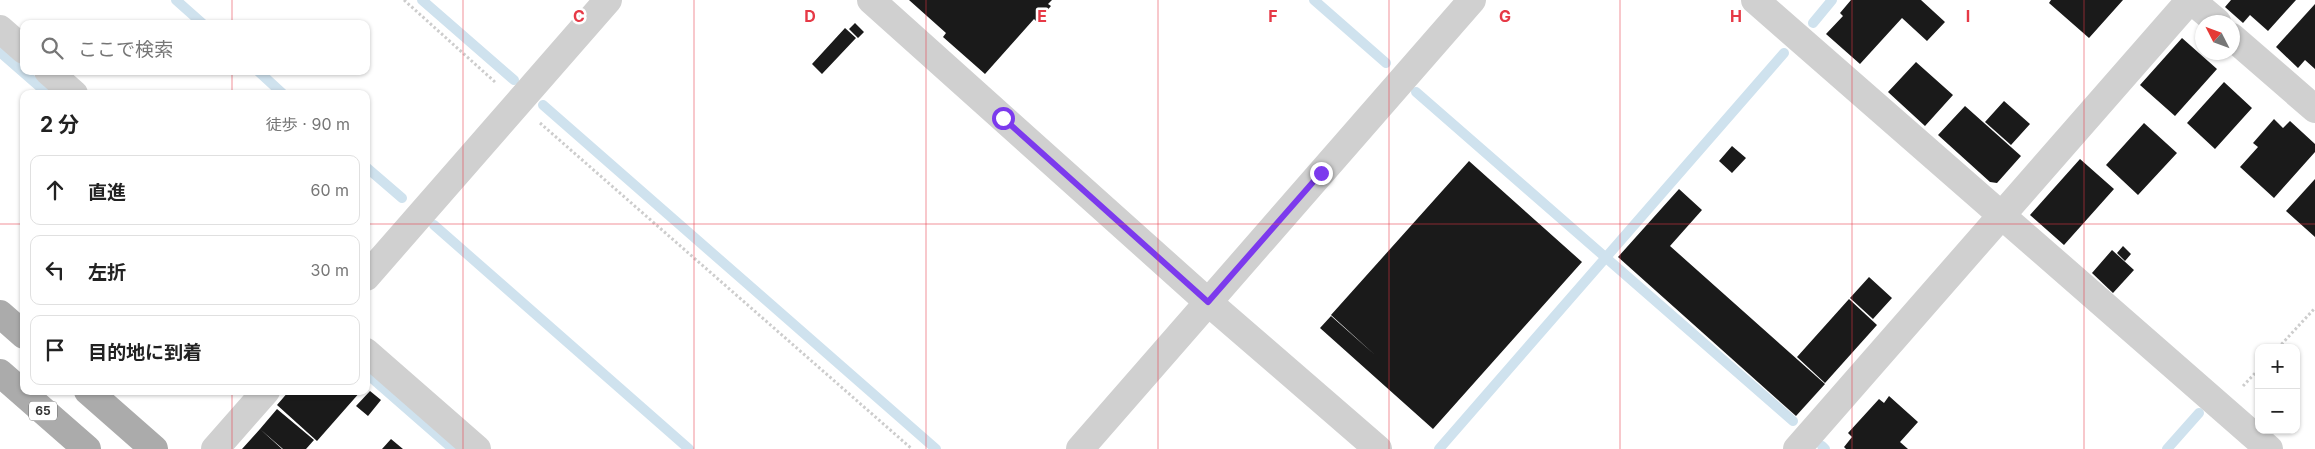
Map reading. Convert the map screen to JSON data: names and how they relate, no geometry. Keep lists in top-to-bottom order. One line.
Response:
{"streets":{"main road":["65"]},"north":"top left","page":{"search":"ここで検索","heading":["2 分","徒歩 · 90 m"],"list":[["直進","60 m"],["左折","30 m"],"目的地に到着"],"map_buttons":["+","−"]},"grid":{"columns":["C","D","E","F","G","H","I"]}}
